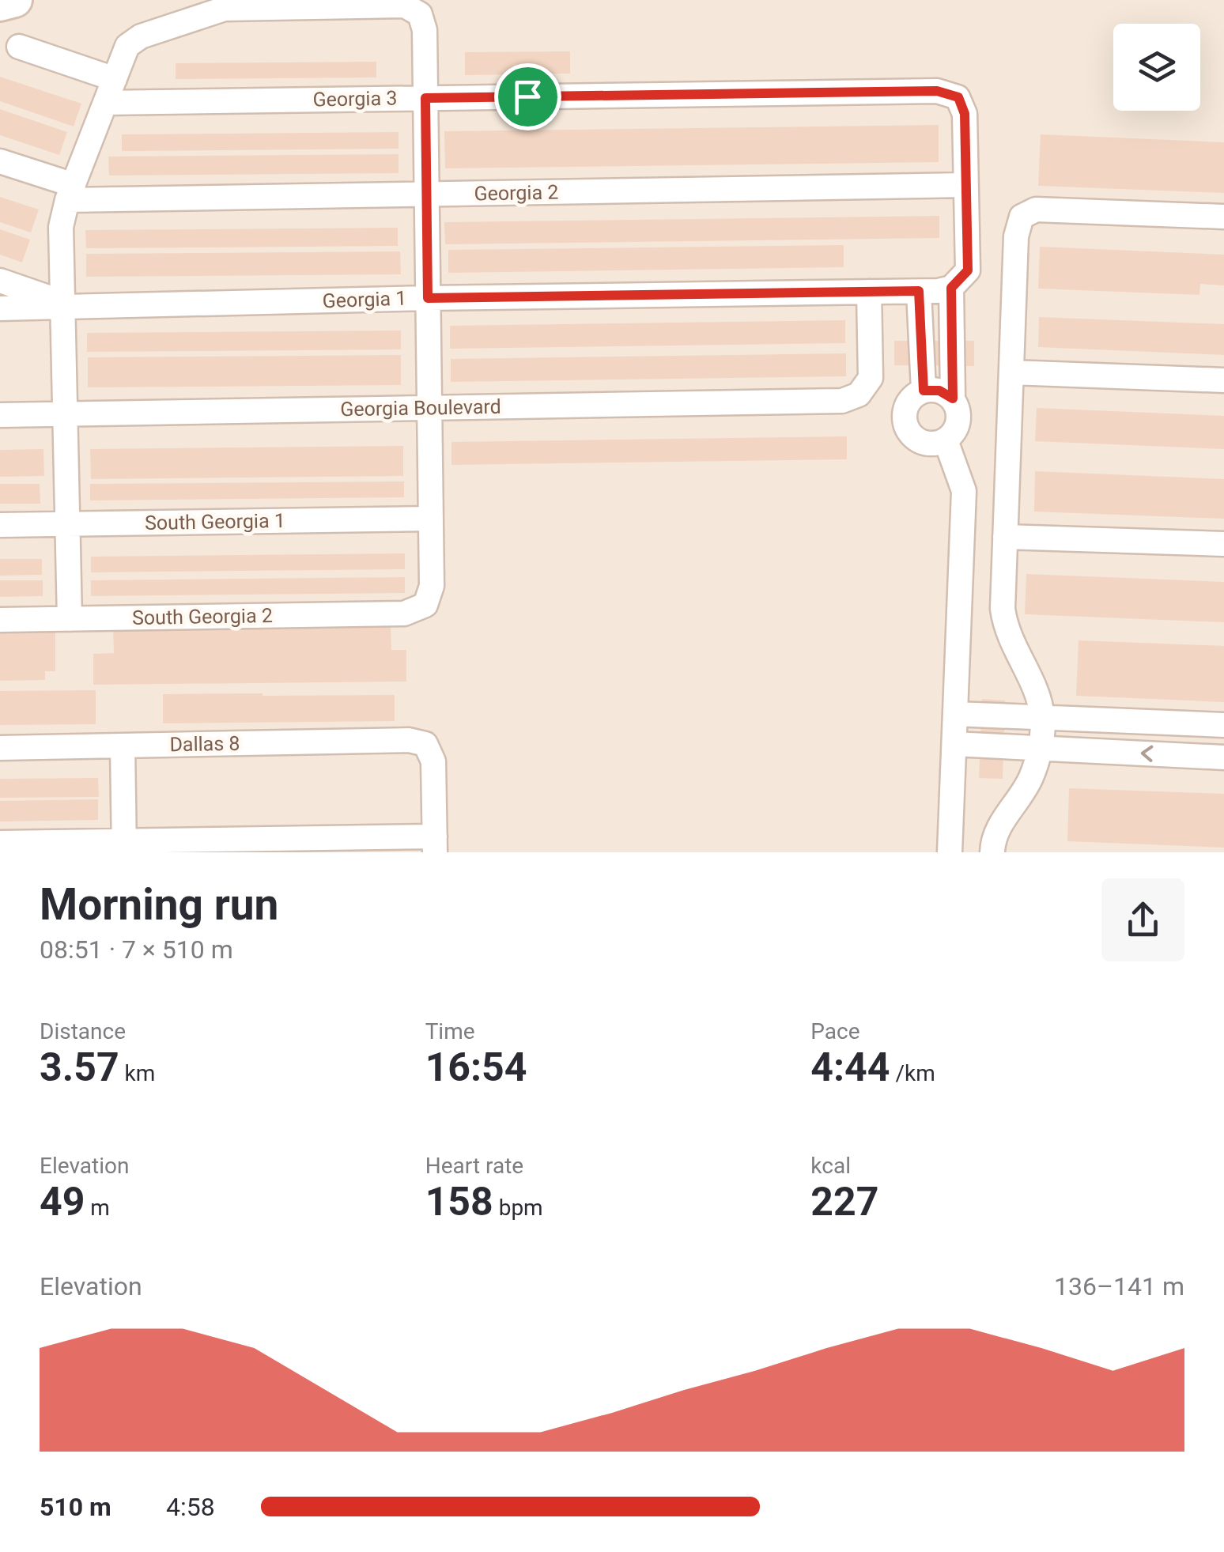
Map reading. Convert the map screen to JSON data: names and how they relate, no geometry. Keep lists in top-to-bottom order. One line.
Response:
{"streets":{"street":["Georgia 3","Georgia 2","Georgia 1","Georgia Boulevard","South Georgia 1","South Georgia 2","Dallas 8"]},"crossings":[["Georgia 3","Georgia 2"],["Georgia 1","Georgia Boulevard"],["South Georgia 1","South Georgia 2"]],"page":{"heading":["Morning run","08:51 · 7 × 510 m"],"stats":[["Distance","3.57 km"],["Time","16:54"],["Pace","4:44 /km"],["Elevation","49 m"],["Heart rate","158 bpm"],["kcal","227"]],"chart":["Elevation","136–141 m"],"list":[{"name":"510 m","note":"4:58"}]}}
